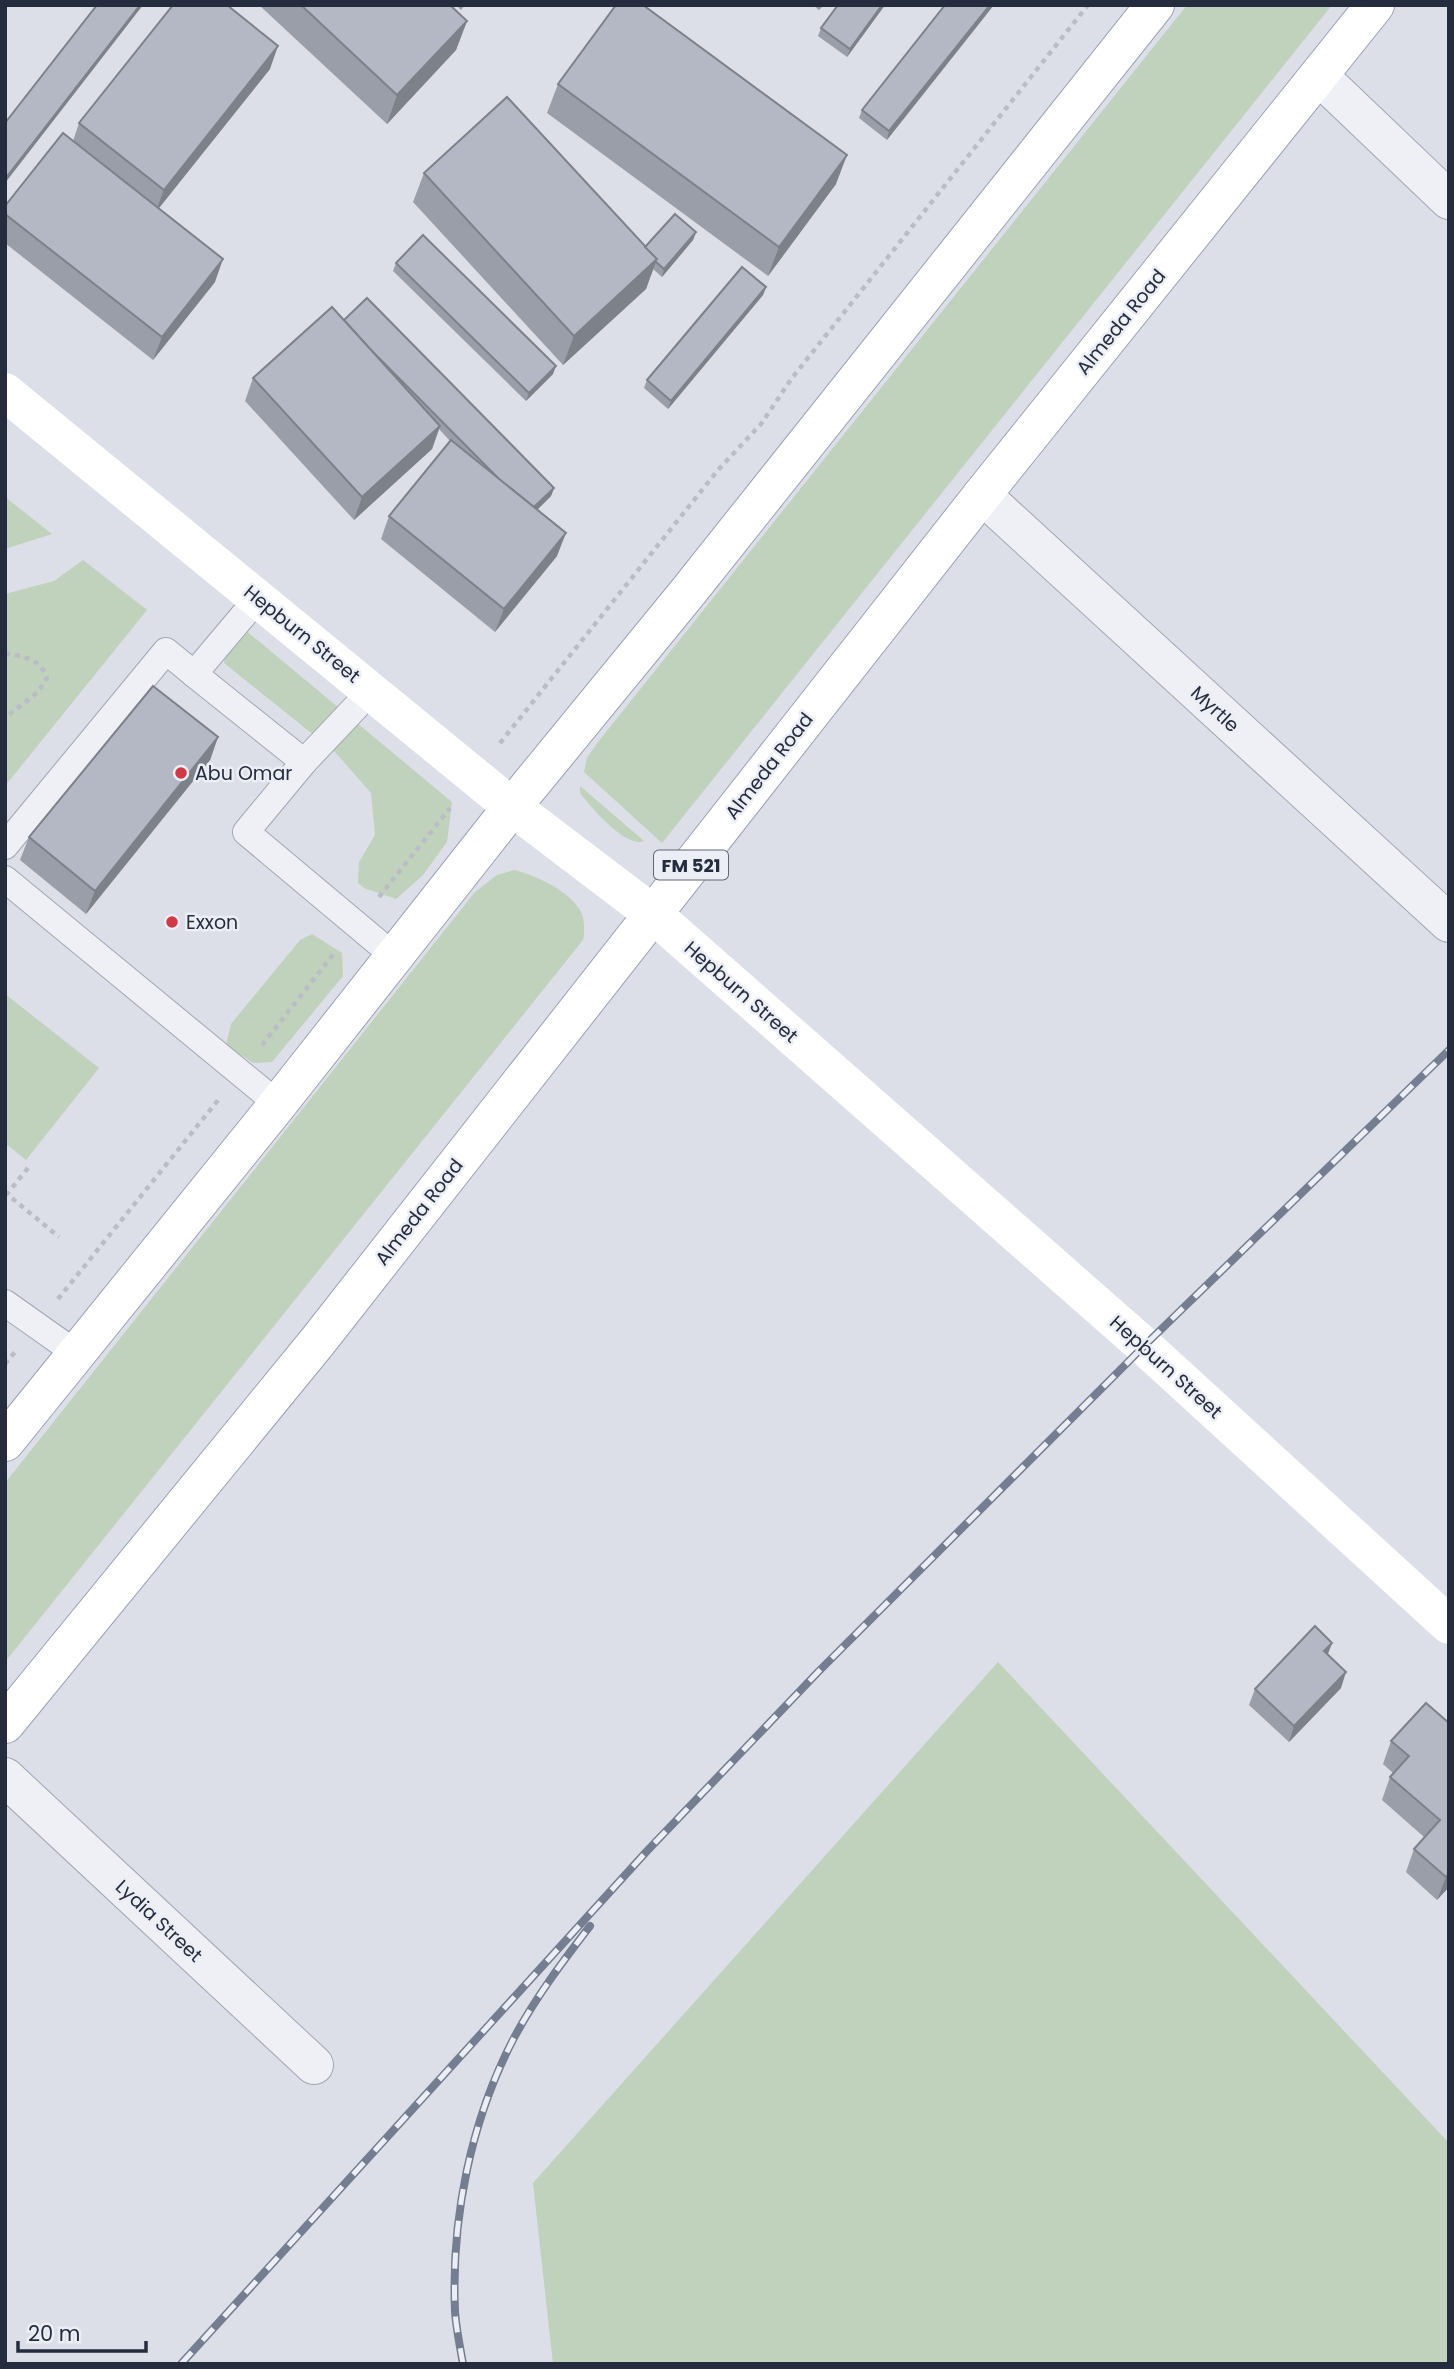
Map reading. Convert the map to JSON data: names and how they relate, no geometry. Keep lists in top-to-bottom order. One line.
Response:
{"streets":{"main road":["Almeda Road","Hepburn Street","FM 521"],"street":["Myrtle","Lydia Street"]},"crossings":[["Almeda Road","Hepburn Street"],["Almeda Road","Myrtle"]],"places":["Abu Omar","Exxon"],"scale_bar":"20 m"}
